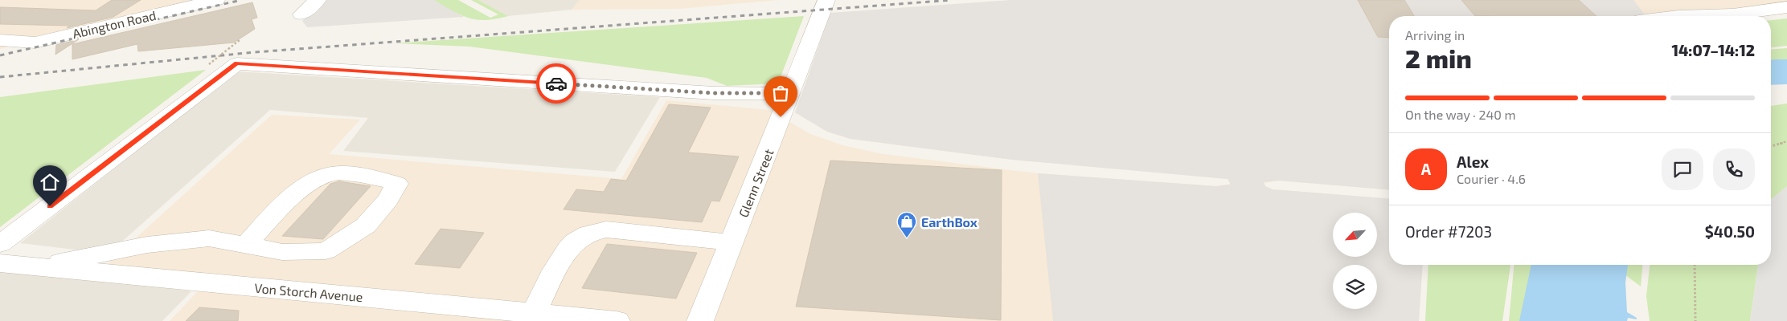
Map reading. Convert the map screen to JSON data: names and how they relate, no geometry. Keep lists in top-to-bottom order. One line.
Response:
{"streets":{"street":["Abington Road","Glenn Street","Von Storch Avenue"]},"places":{"shop":["EarthBox"]},"north":"bottom left","page":{"heading":["2 min","Arriving in","14:07–14:12"],"panel":["Alex","Courier · 4.6","Order #7203","$40.50"],"bar":"On the way · 240 m","round":"A"}}
